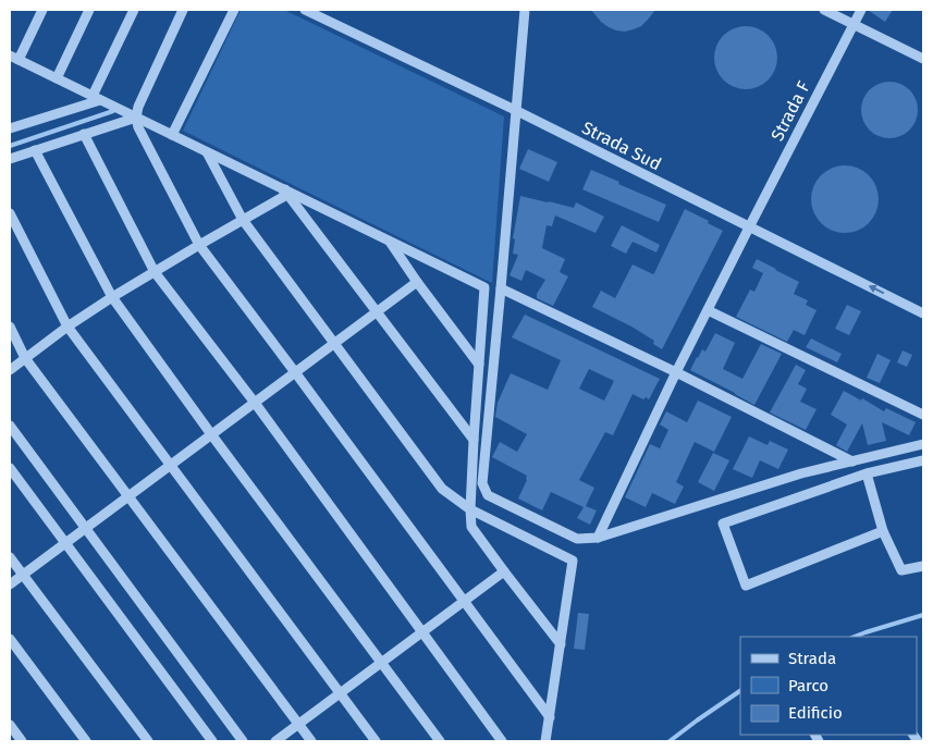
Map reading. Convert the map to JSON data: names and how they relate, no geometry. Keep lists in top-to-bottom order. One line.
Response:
{"streets":{"lane":["Strada F","Strada Sud"]},"crossings":[["Strada F","Strada Sud"]],"legend":["Strada","Parco","Edificio"]}
